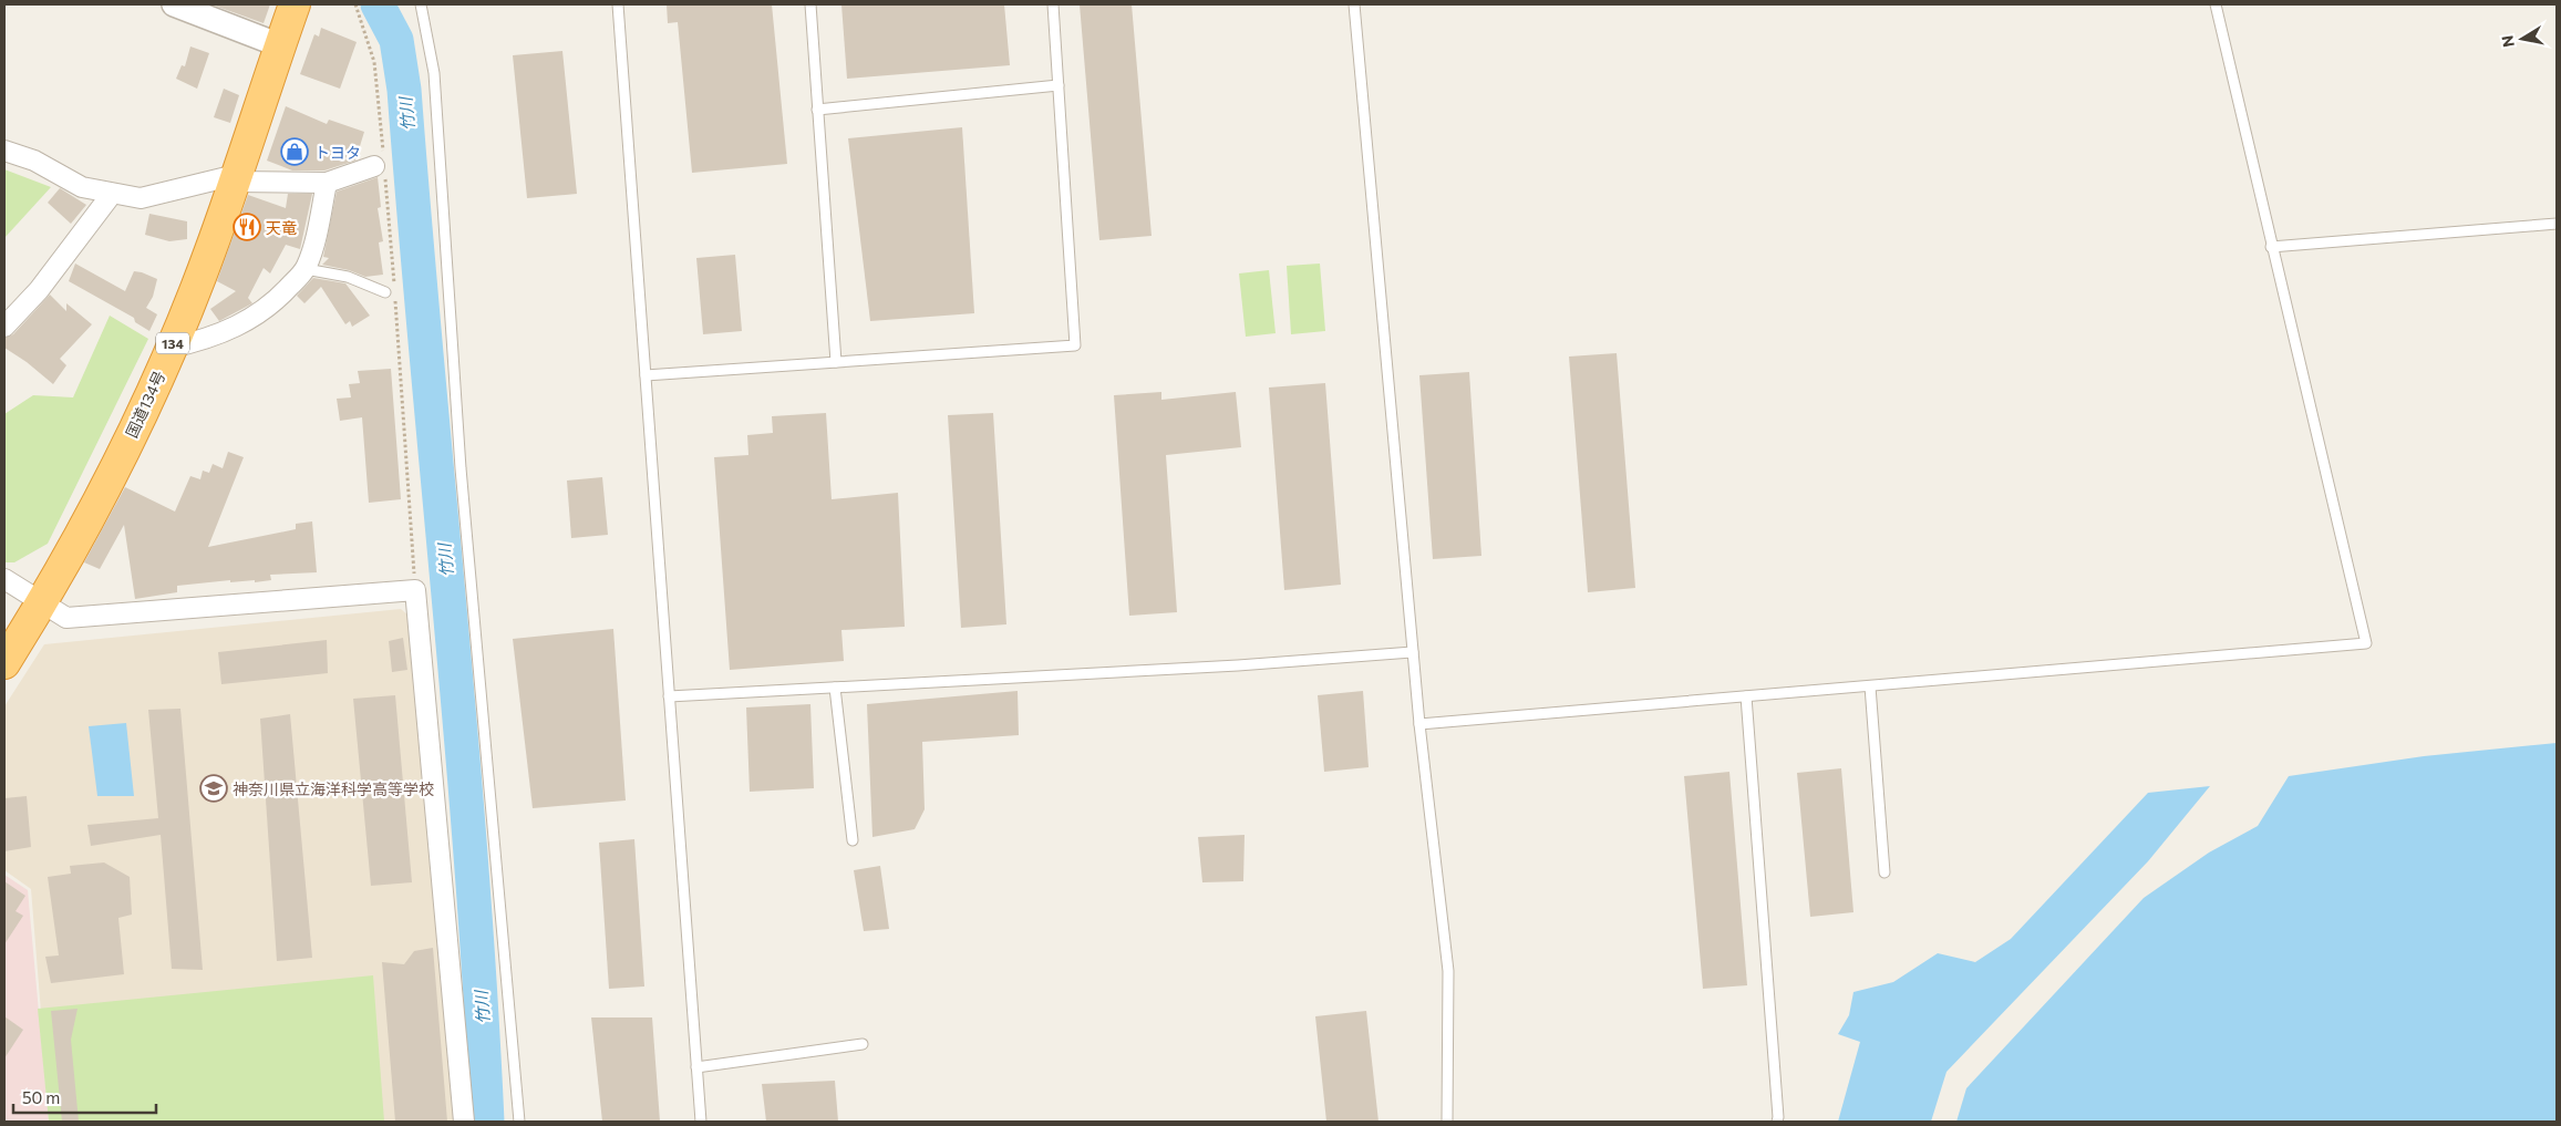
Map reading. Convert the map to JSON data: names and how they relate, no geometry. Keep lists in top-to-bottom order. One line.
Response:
{"streets":{"highway":["134","国道134号"]},"water":["竹川"],"places":{"shop":["トヨタ"],"restaurant":["天竜"],"school or university":["神奈川県立海洋科学高等学校"]},"scale_bar":"50 m","north":"left"}
